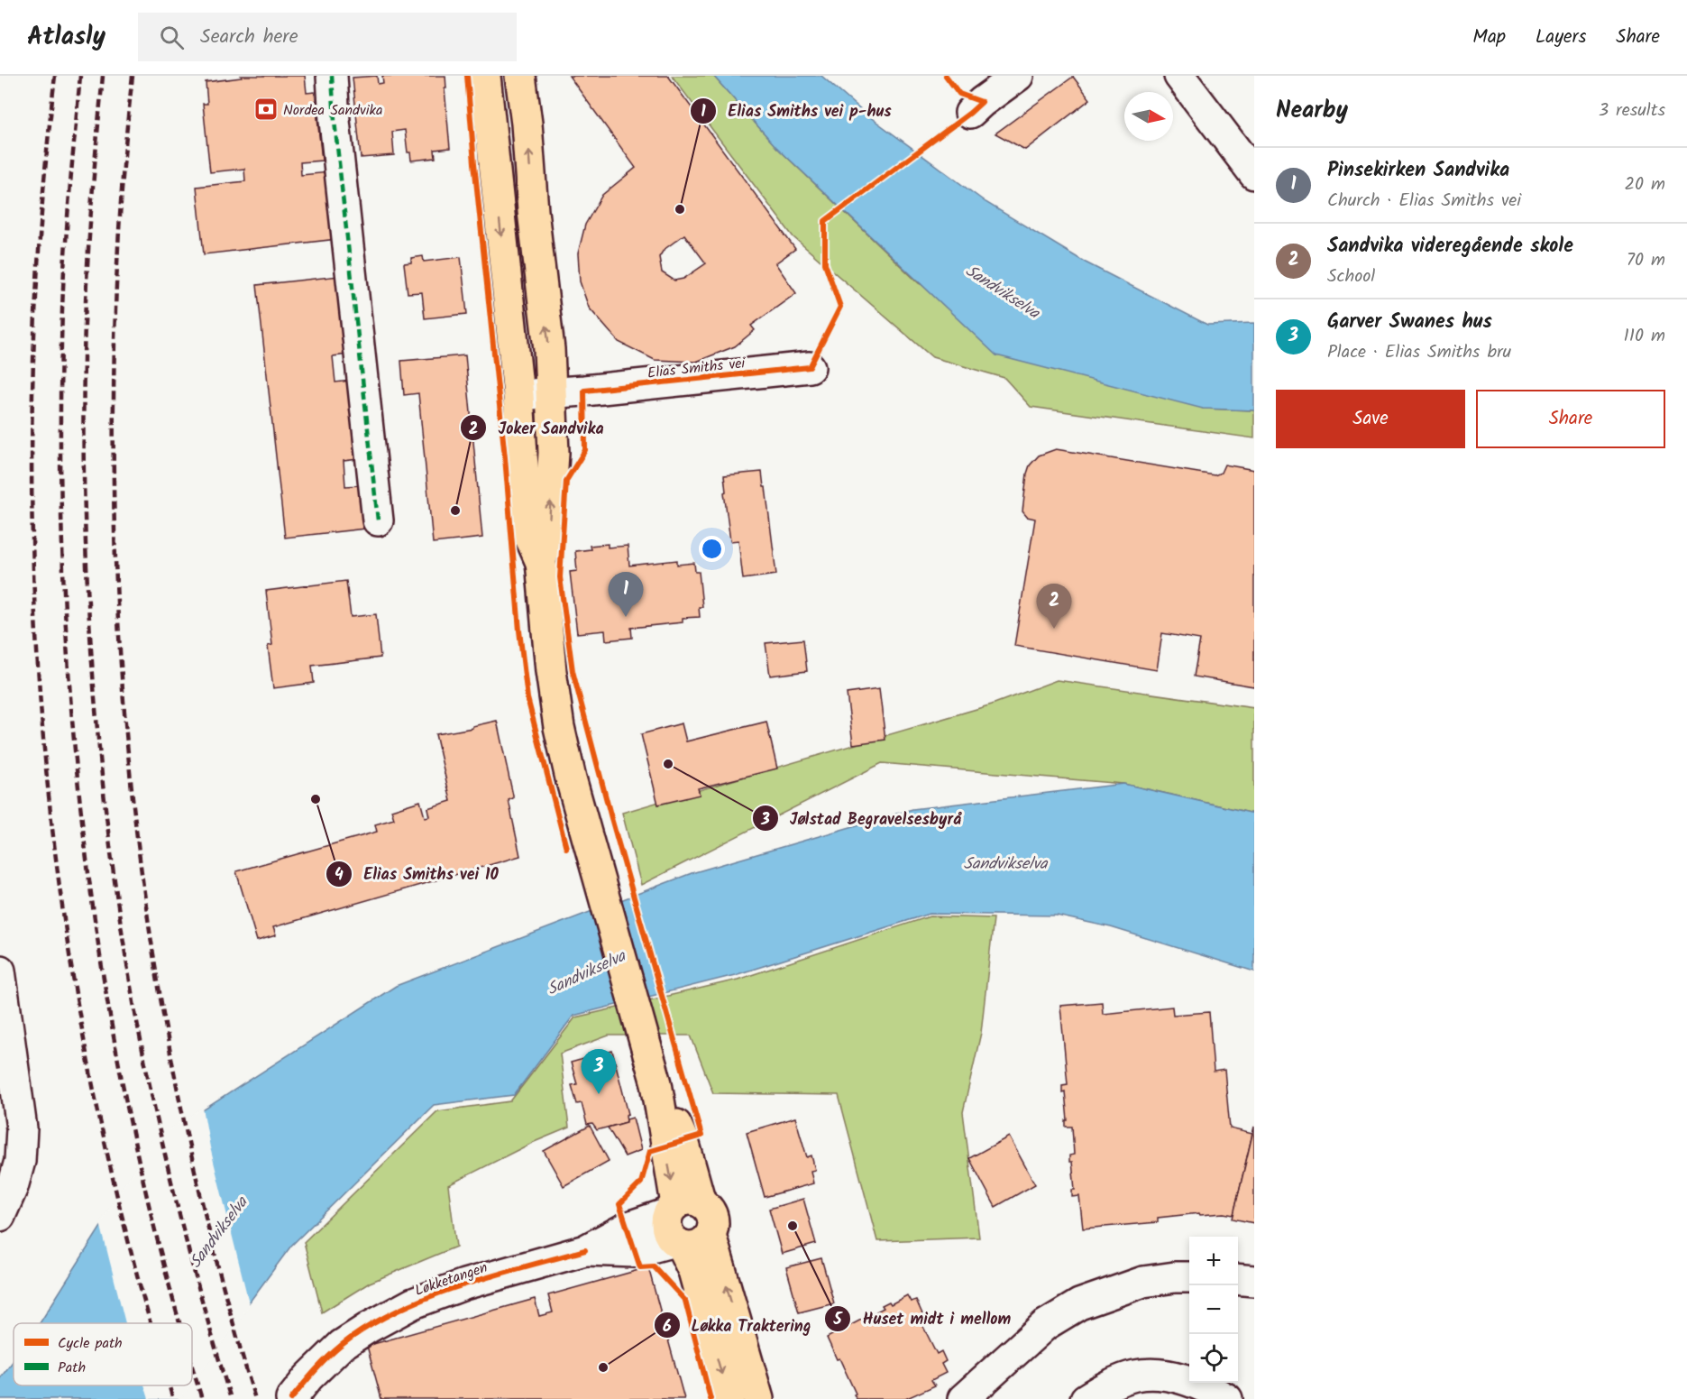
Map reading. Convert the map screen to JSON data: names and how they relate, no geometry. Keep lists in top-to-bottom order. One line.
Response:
{"streets":{"street":["Elias Smiths vei","Løkketangen"]},"water":["Sandvikselva"],"places":{"bank":["Nordea Sandvika"],"other":["Elias Smiths vei p-hus","Joker Sandvika","Jølstad Begravelsesbyrå","Elias Smiths vei 10","Huset midt i mellom","Løkka Traktering"]},"legend":["Cycle path","Path"],"north":"right","page":{"header":"Atlasly","search":"Search here","nav":["Map","Layers","Share"],"heading":["Nearby","3 results"],"list":[{"mark":"1","name":"Pinsekirken Sandvika","note":"Church · Elias Smiths vei","value":"20 m"},{"mark":"2","name":"Sandvika videregående skole","note":"School","value":"70 m"},{"mark":"3","name":"Garver Swanes hus","note":"Place · Elias Smiths bru","value":"110 m"}],"buttons":["Save","Share"],"pins":["1","2","3"],"map_buttons":["+","−"]}}
